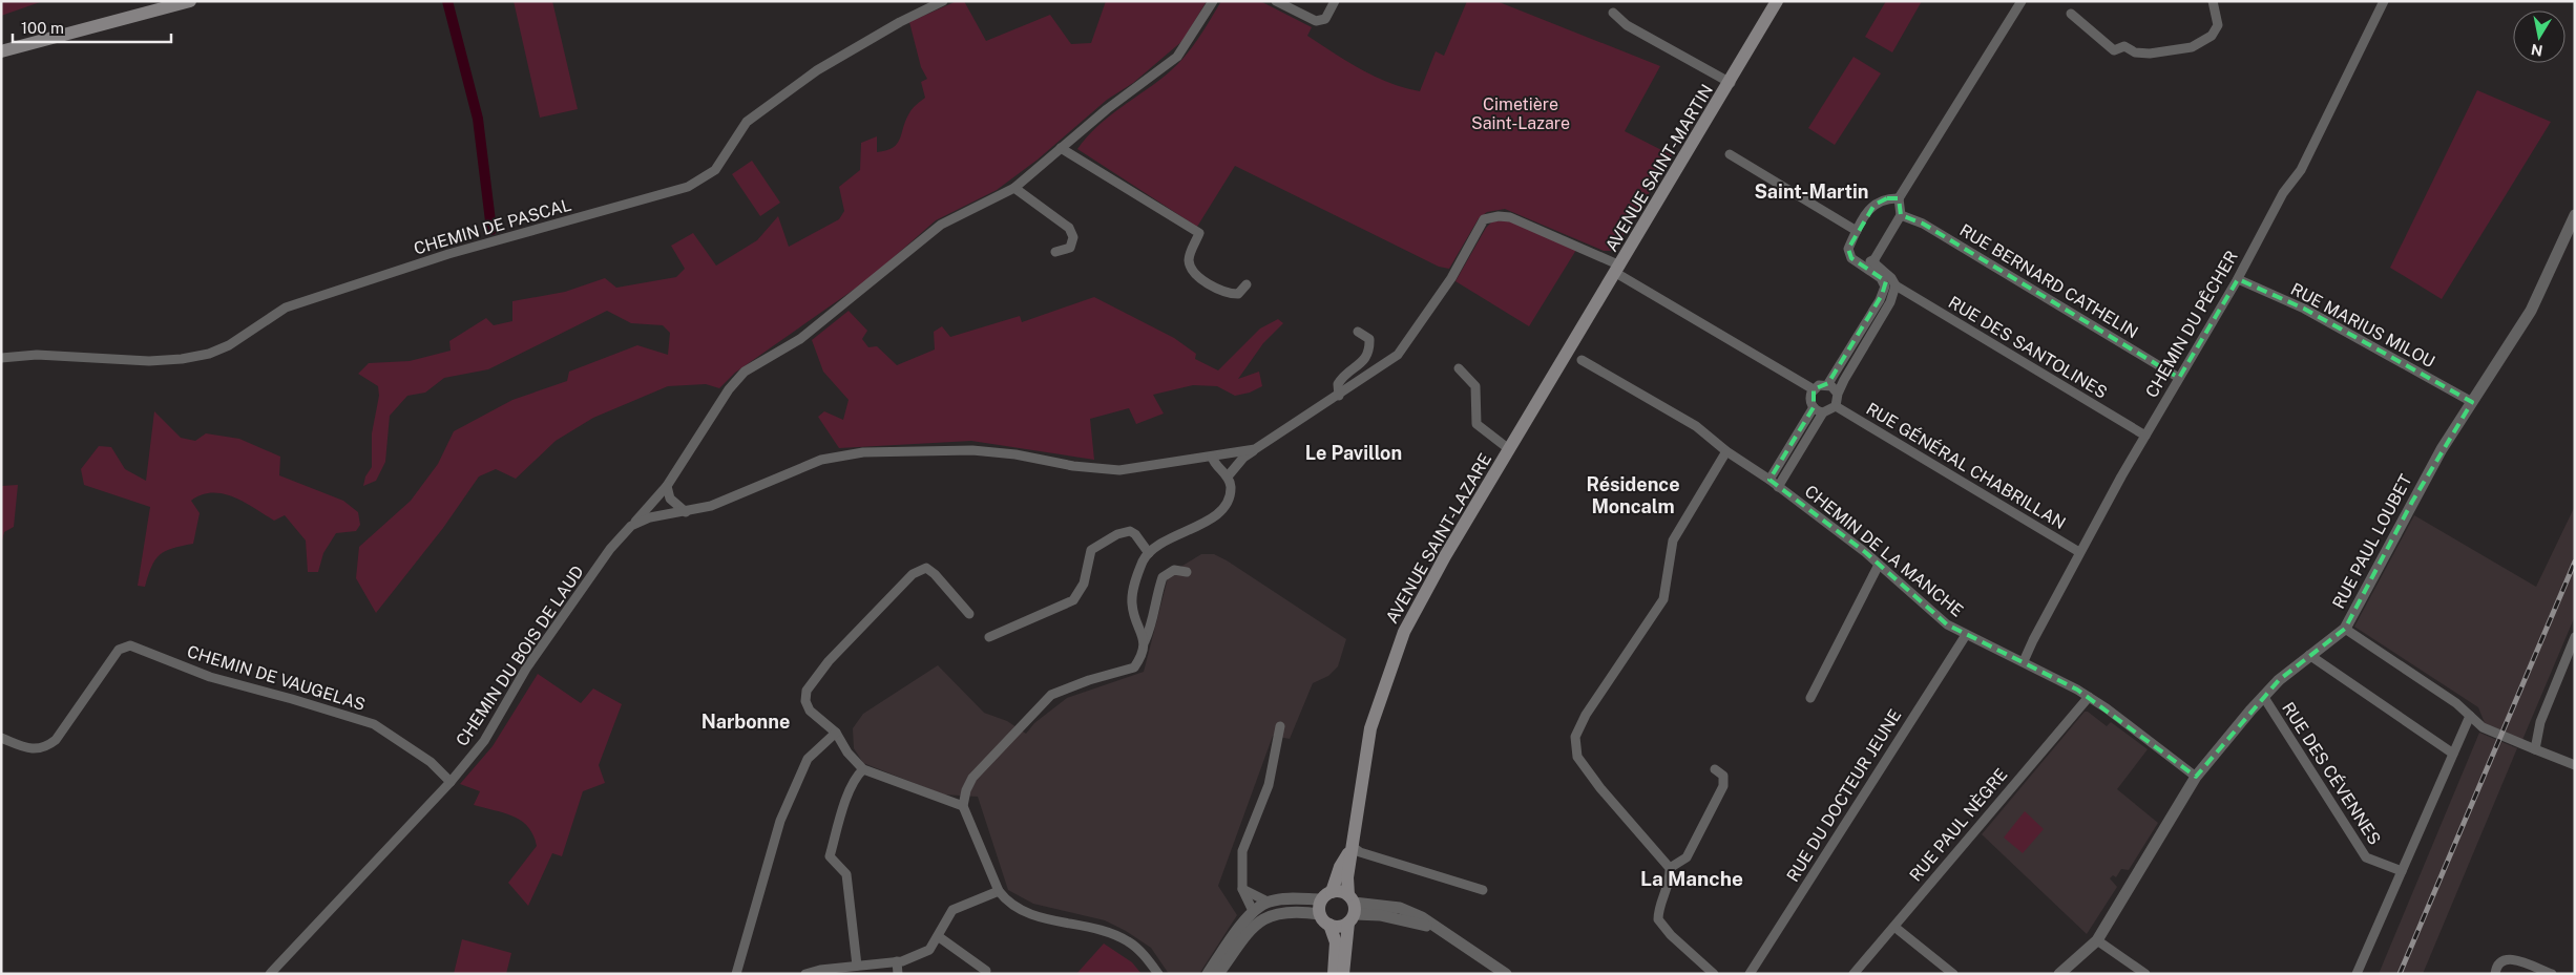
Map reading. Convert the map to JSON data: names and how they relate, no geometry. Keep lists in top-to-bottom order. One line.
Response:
{"streets":{"main road":["AVENUE SAINT-MARTIN","AVENUE SAINT-LAZARE"],"street":["CHEMIN DE PASCAL","RUE BERNARD CATHELIN","CHEMIN DU PÊCHER","RUE MARIUS MILOU","RUE DES SANTOLINES","RUE GÉNÉRAL CHABRILLAN","RUE PAUL LOUBET","CHEMIN DE LA MANCHE","CHEMIN DU BOIS DE LAUD","CHEMIN DE VAUGELAS","RUE DES CÉVENNES","RUE DU DOCTEUR JEUNE","RUE PAUL NÈGRE"]},"crossings":[["AVENUE SAINT-MARTIN","AVENUE SAINT-LAZARE"],["AVENUE SAINT-MARTIN","CHEMIN DU BOIS DE LAUD"],["RUE BERNARD CATHELIN","CHEMIN DU PÊCHER"],["CHEMIN DU PÊCHER","RUE MARIUS MILOU"],["CHEMIN DU PÊCHER","RUE DES SANTOLINES"],["CHEMIN DU PÊCHER","RUE GÉNÉRAL CHABRILLAN"],["CHEMIN DU PÊCHER","CHEMIN DE LA MANCHE"],["RUE MARIUS MILOU","RUE PAUL LOUBET"],["RUE PAUL LOUBET","CHEMIN DE LA MANCHE"],["RUE PAUL LOUBET","RUE DES CÉVENNES"],["CHEMIN DE LA MANCHE","RUE DU DOCTEUR JEUNE"],["CHEMIN DE LA MANCHE","RUE PAUL NÈGRE"],["CHEMIN DU BOIS DE LAUD","CHEMIN DE VAUGELAS"]],"districts":["Saint-Martin","Le Pavillon","Résidence Moncalm","Narbonne","La Manche"],"parks":["Cimetière Saint-Lazare"],"scale_bar":"100 m","north":"bottom"}
